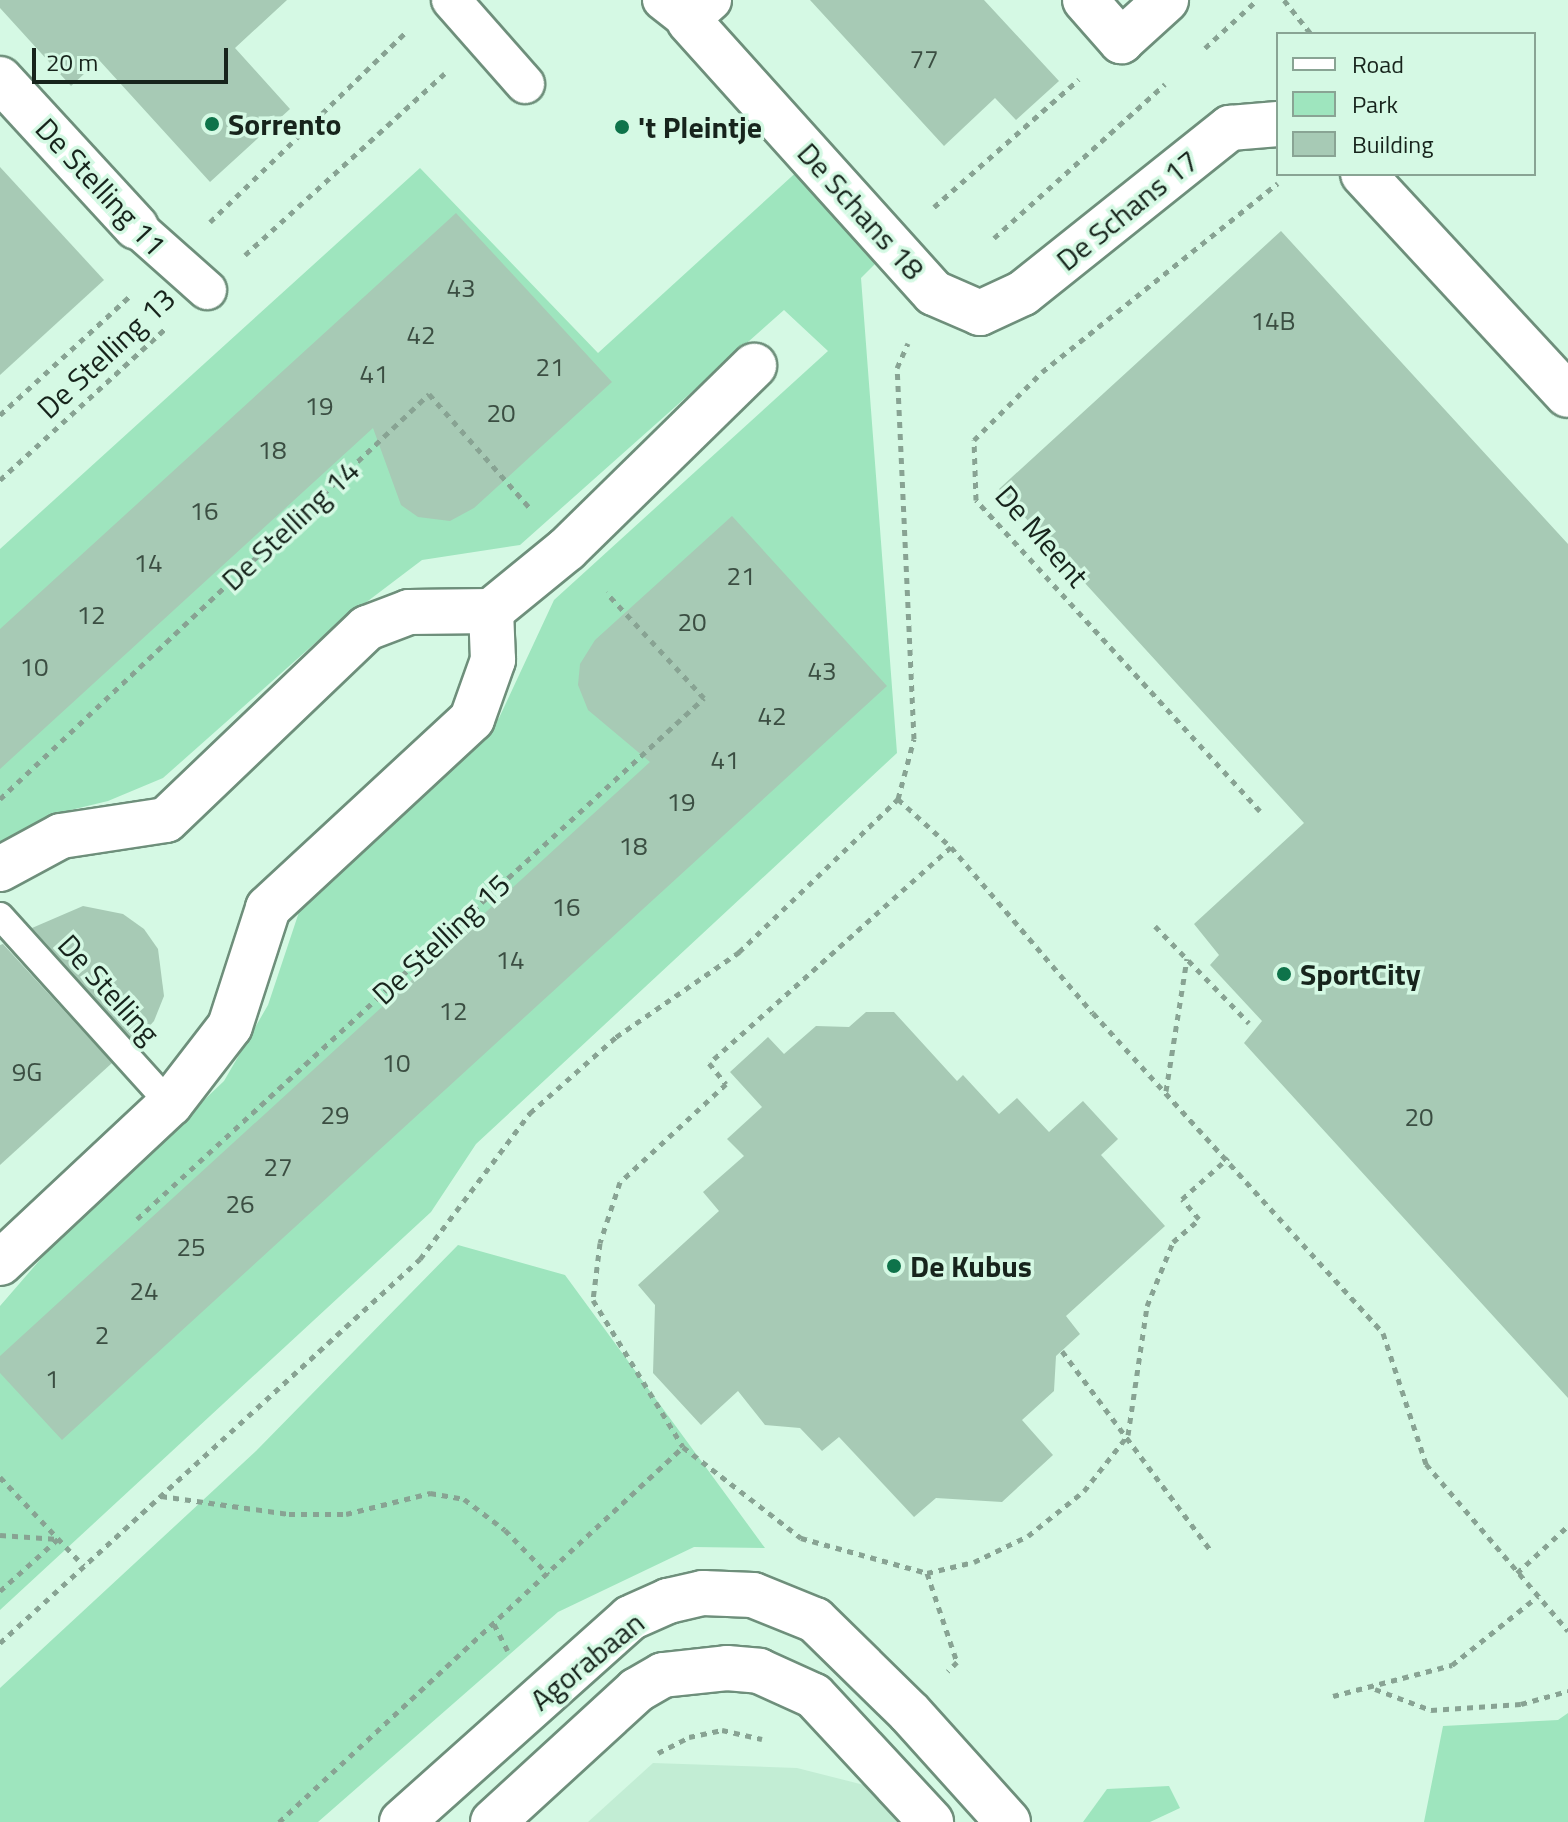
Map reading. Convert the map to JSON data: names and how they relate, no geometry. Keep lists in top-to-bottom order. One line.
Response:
{"streets":{"street":["De Stelling 11","De Schans 17","De Schans 18","Agorabaan"],"lane":["De Stelling"],"path":["De Stelling 13","De Stelling 14","De Meent","De Stelling 15"]},"crossings":[["De Stelling 11","De Stelling 13"],["De Schans 17","De Schans 18"],["De Stelling 14","De Stelling 15"]],"places":["Sorrento","'t Pleintje","SportCity","De Kubus"],"house_numbers":["77","43","14B","42","21","41","19","20","18","16","14","21","12","20","10","43","42","41","19","18","16","14","12","10","9G","29","20","27","26","25","24","2","1"],"legend":["Road","Park","Building"],"scale_bar":"20 m"}
